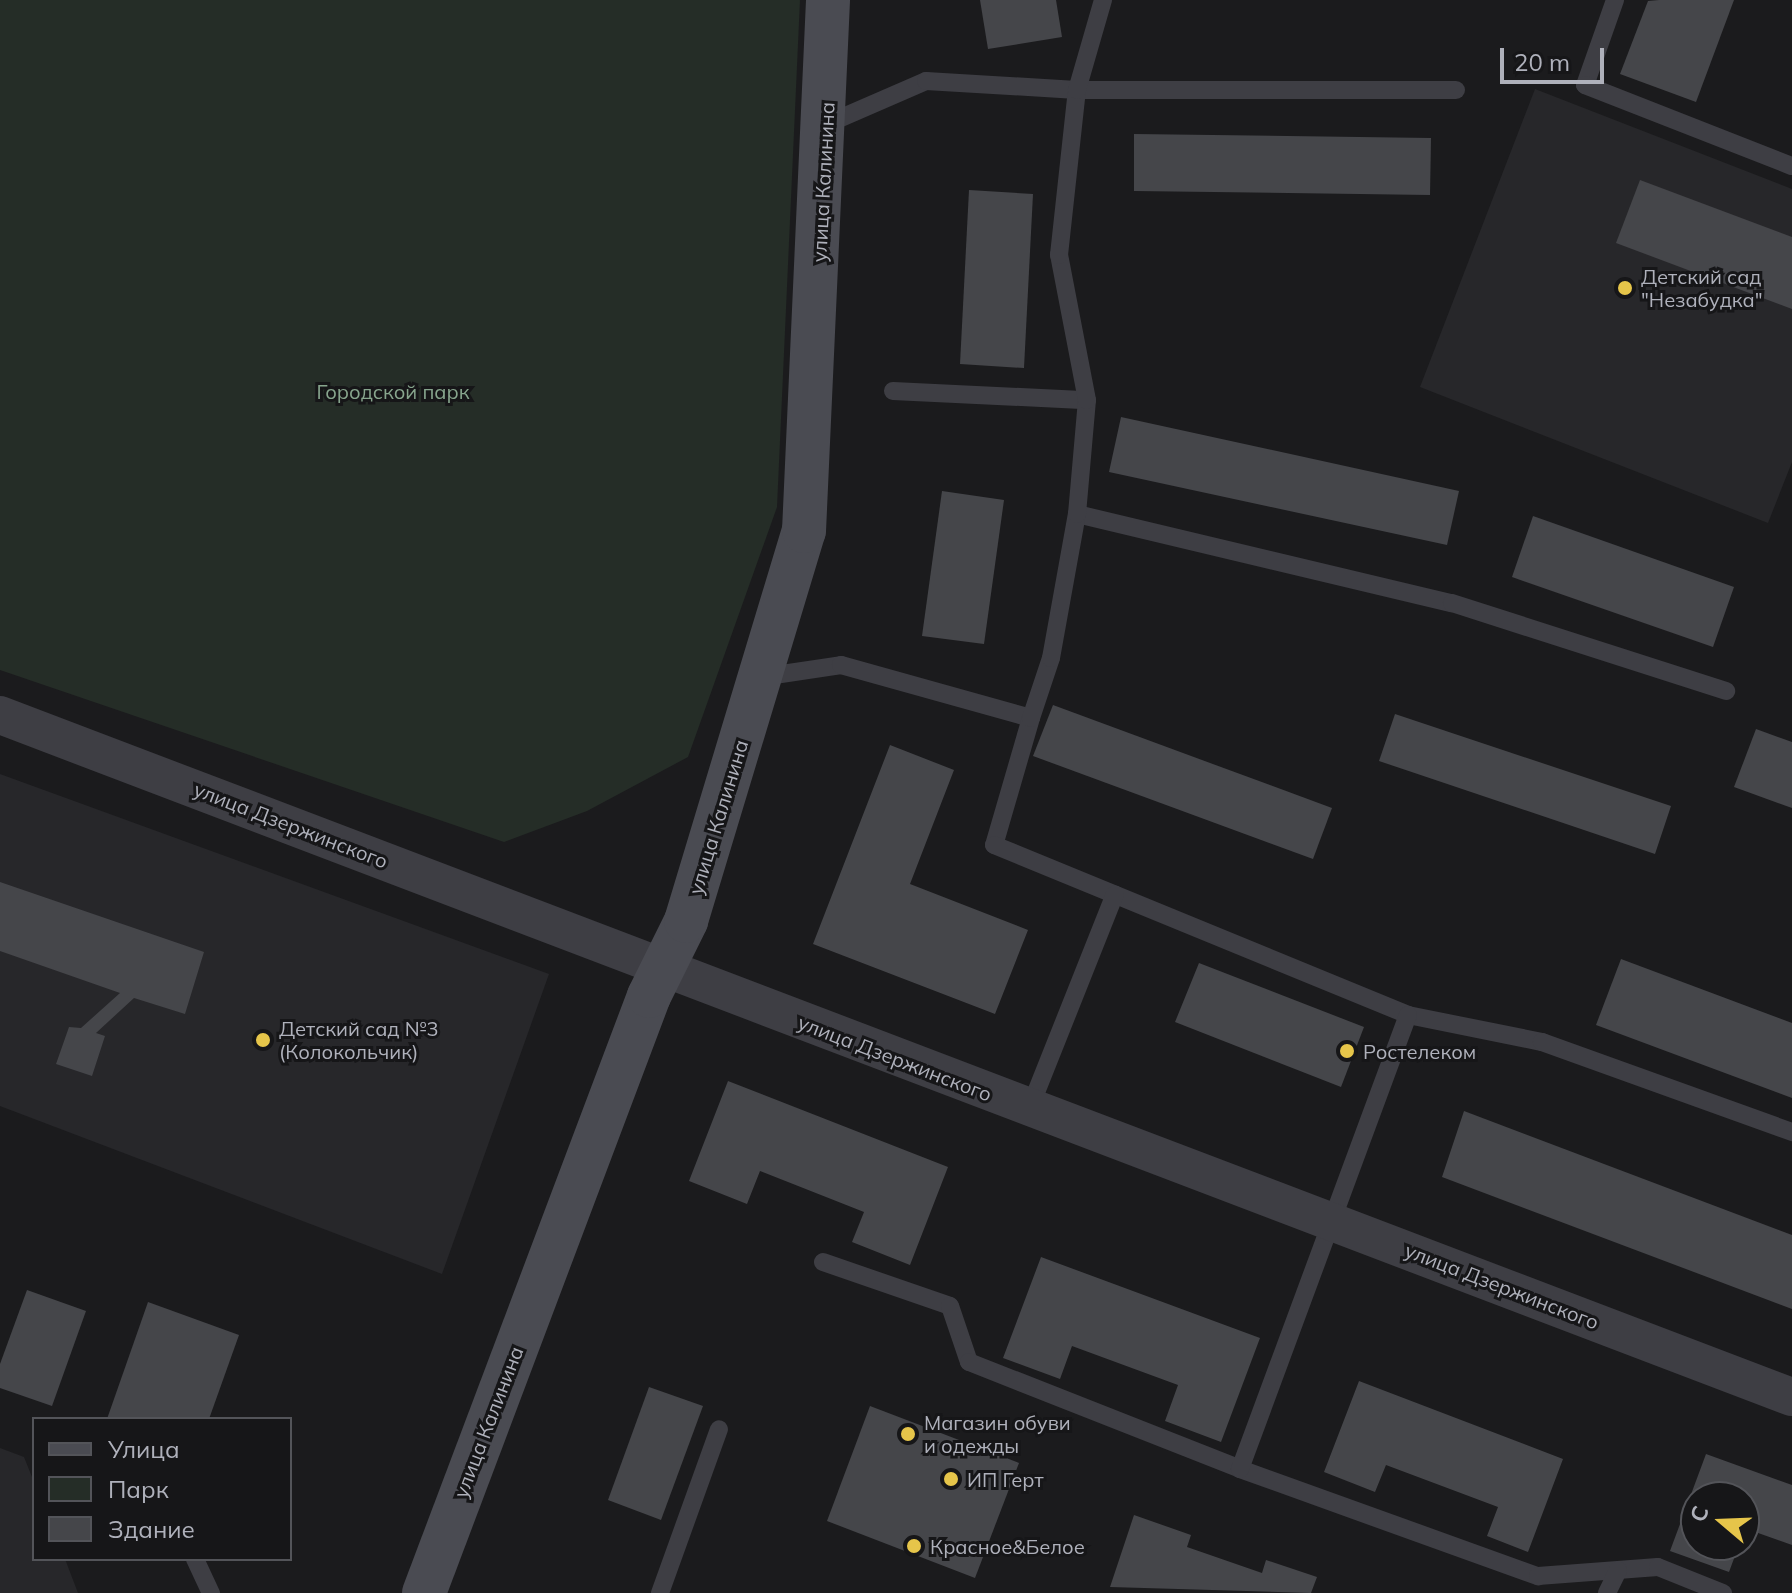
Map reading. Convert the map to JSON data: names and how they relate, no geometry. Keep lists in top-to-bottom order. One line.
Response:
{"streets":{"street":["улица Калинина","улица Дзержинского"]},"crossings":[["улица Калинина","улица Дзержинского"]],"parks":["Городской парк"],"places":["Детский сад \"Незабудка\"","Детский сад №3 (Колокольчик)","Ростелеком","Магазин обуви и одежды","ИП Герт","Красное&Белое"],"legend":["Улица","Парк","Здание"],"scale_bar":"20 m","north":"left"}
